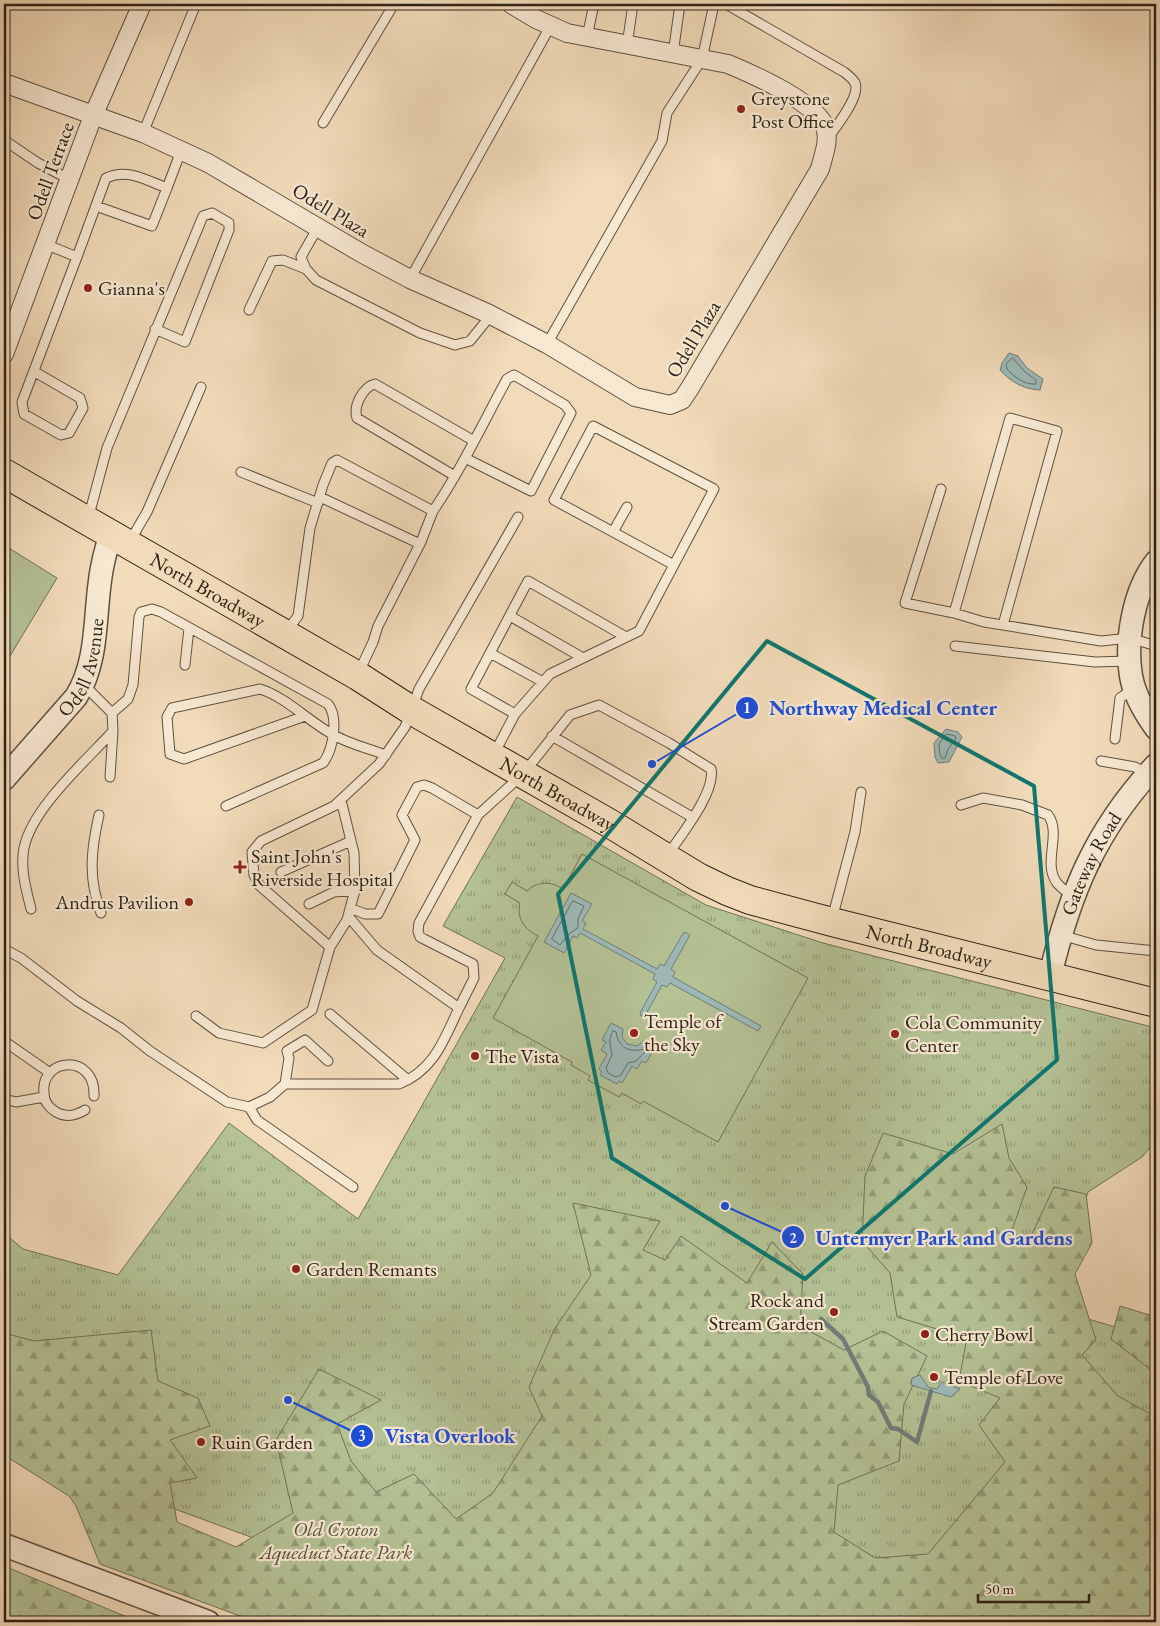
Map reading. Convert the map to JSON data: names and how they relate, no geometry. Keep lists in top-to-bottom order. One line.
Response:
{"streets":{"main road":["North Broadway"],"street":["Odell Terrace","Odell Plaza","Odell Avenue","Gateway Road"]},"crossings":[["Odell Terrace","Odell Plaza"],["North Broadway","Odell Avenue"],["North Broadway","Gateway Road"]],"parks":["Old Croton Aqueduct State Park"],"places":{"other":["Greystone Post Office","Gianna's","Northway Medical Center","Andrus Pavilion","Temple of the Sky","Cola Community Center","The Vista","Untermyer Park and Gardens","Garden Remants","Rock and Stream Garden","Cherry Bowl","Temple of Love","Vista Overlook","Ruin Garden"],"health":["Saint John's Riverside Hospital"]},"scale_bar":"50 m"}
